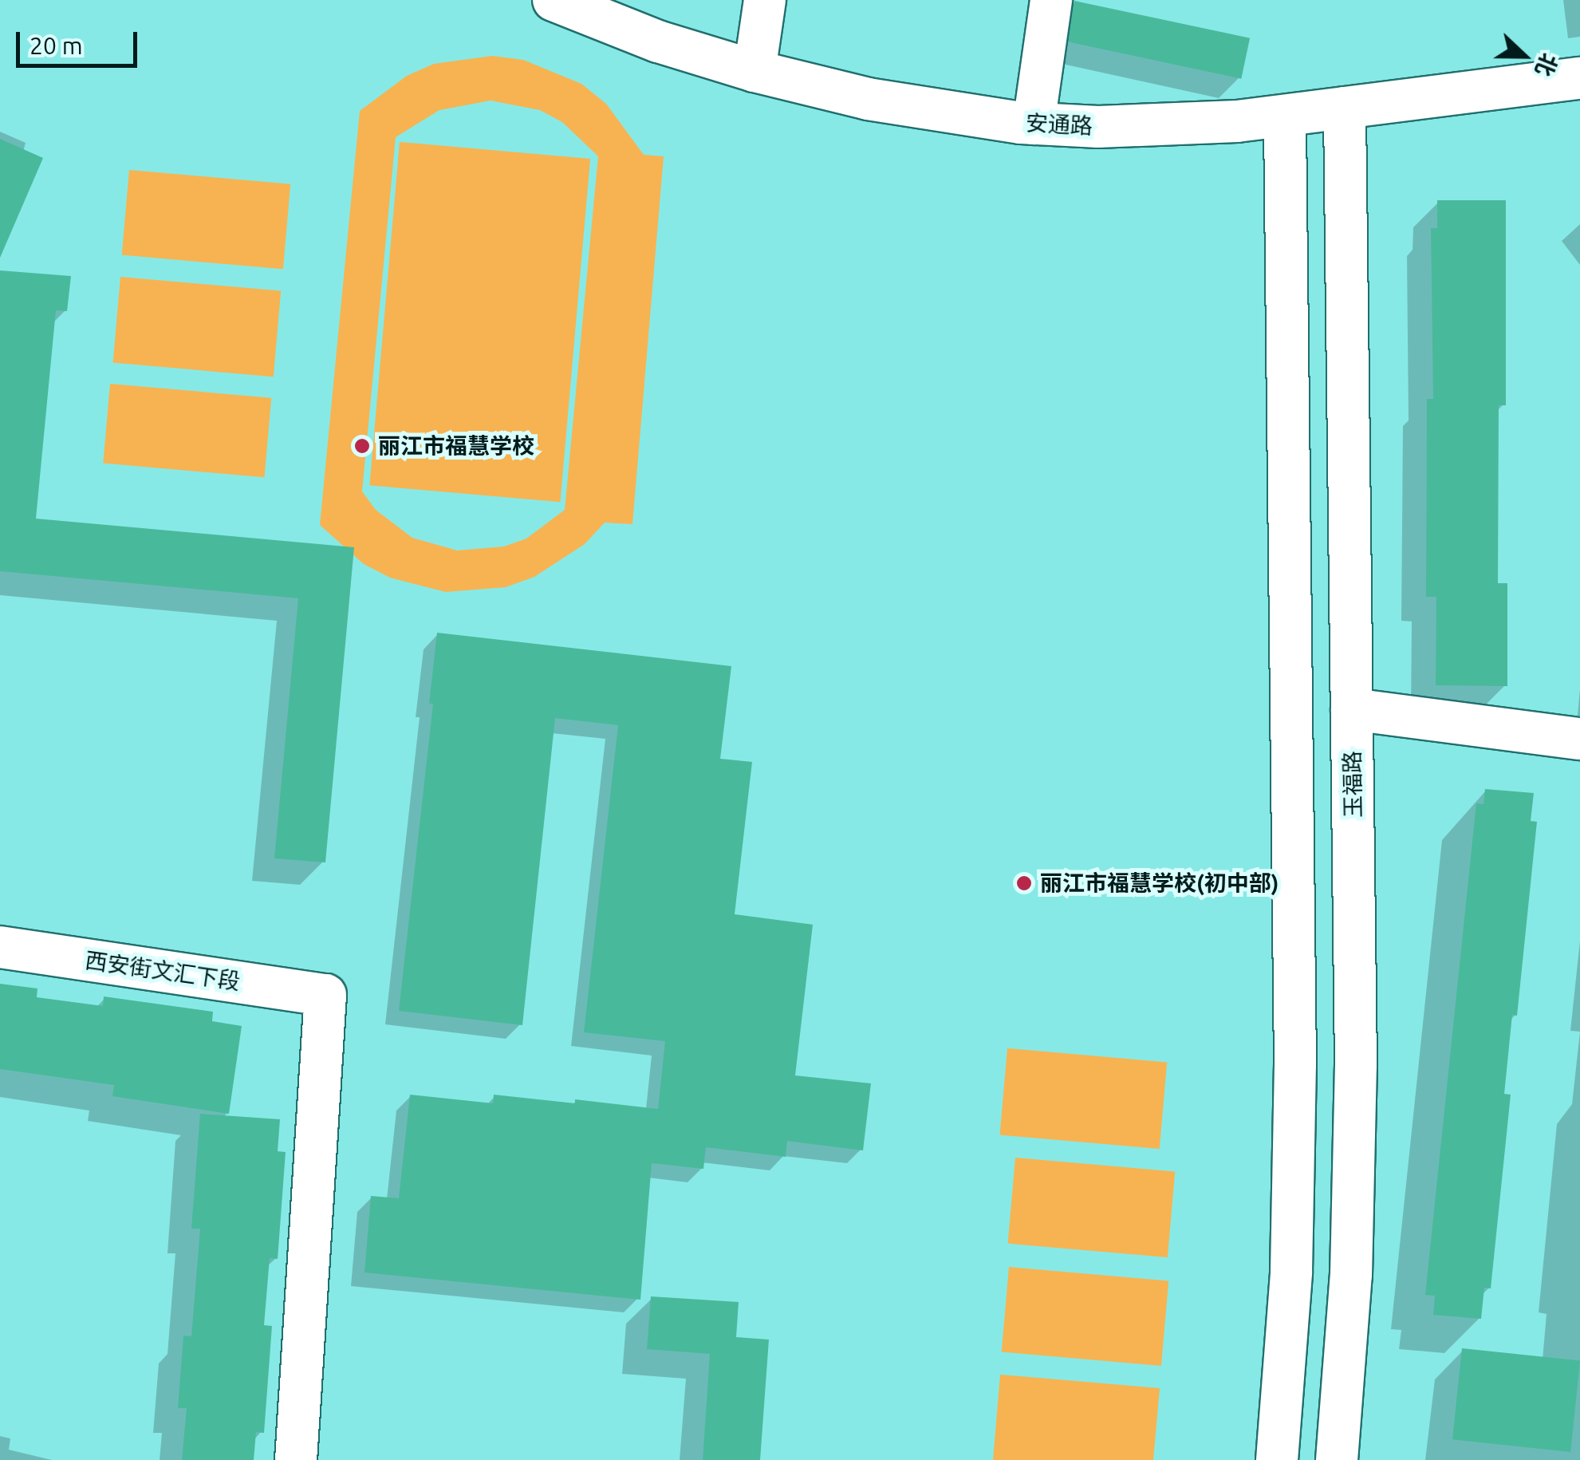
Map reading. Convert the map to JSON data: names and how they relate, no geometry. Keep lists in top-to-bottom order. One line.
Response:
{"streets":{"street":["安通路","玉福路","西安街文汇下段"]},"crossings":[["安通路","玉福路"]],"places":["丽江市福慧学校","丽江市福慧学校(初中部)"],"scale_bar":"20 m","north":"right"}
